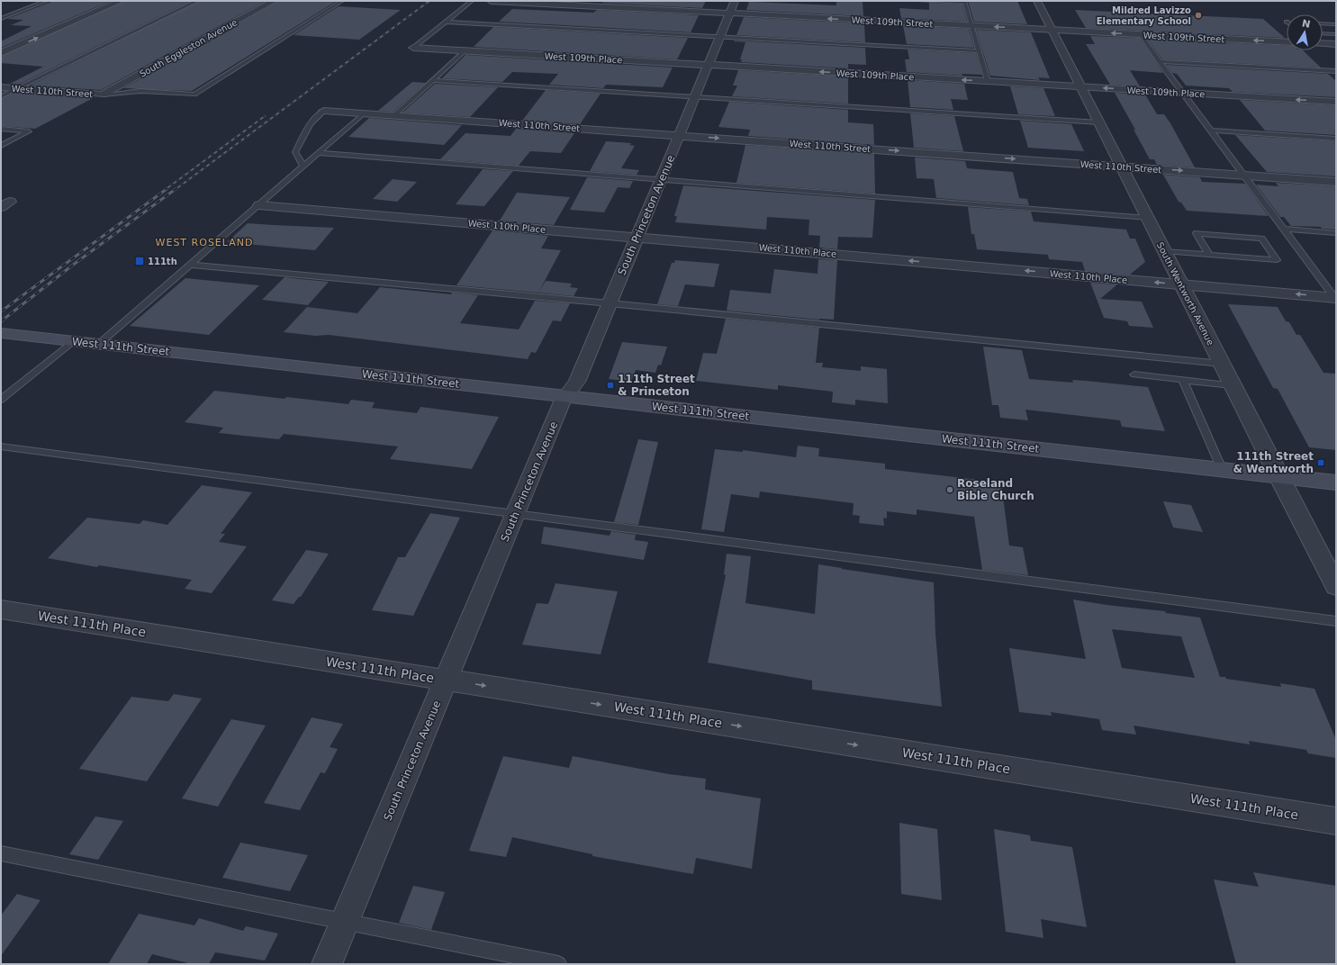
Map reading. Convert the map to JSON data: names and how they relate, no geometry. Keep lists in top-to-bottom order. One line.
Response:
{"streets":{"main road":["West 111th Street"],"street":["West 109th Street","South Eggleston Avenue","West 109th Place","West 110th Street","South Princeton Avenue","West 110th Place","South Wentworth Avenue","West 111th Place"]},"crossings":[["West 109th Street","South Princeton Avenue"],["West 109th Street","South Wentworth Avenue"],["South Eggleston Avenue","West 110th Street"],["West 109th Place","South Princeton Avenue"],["West 109th Place","South Wentworth Avenue"],["West 110th Street","South Princeton Avenue"],["West 110th Street","South Wentworth Avenue"],["South Princeton Avenue","West 110th Place"],["South Princeton Avenue","West 111th Street"],["South Princeton Avenue","West 111th Place"],["West 110th Place","South Wentworth Avenue"],["South Wentworth Avenue","West 111th Street"]],"one_way":["West 109th Street","West 109th Place","West 110th Street","West 110th Place","West 111th Place"],"districts":["WEST ROSELAND"],"places":{"other":["Mildred Lavizzo Elementary School","Roseland Bible Church"],"transit":["111th","111th Street & Princeton","111th Street & Wentworth"]},"north":"top"}
